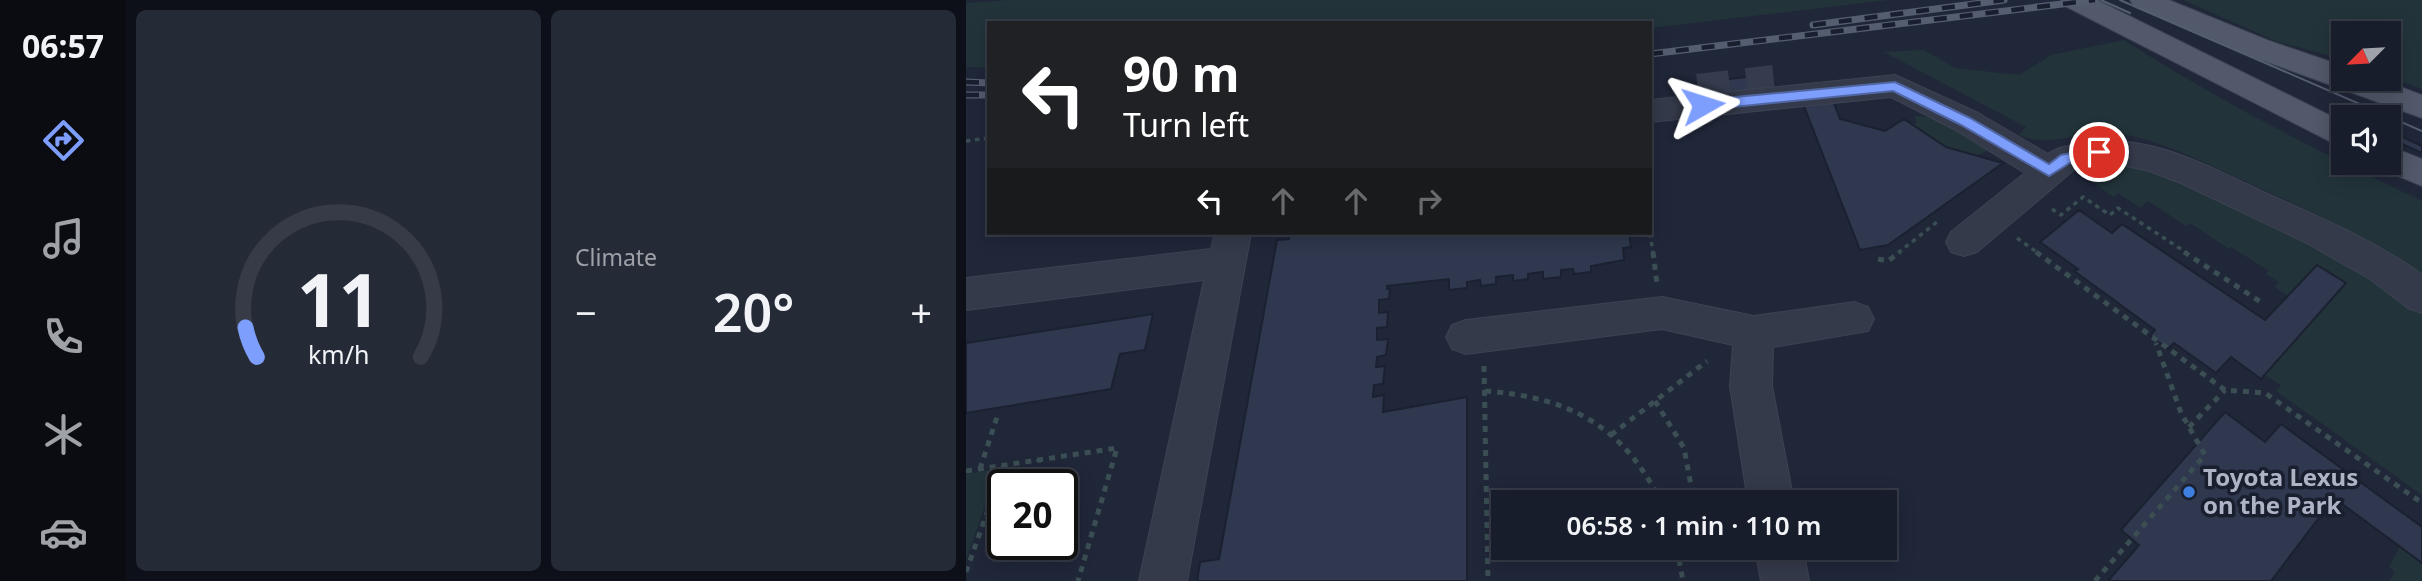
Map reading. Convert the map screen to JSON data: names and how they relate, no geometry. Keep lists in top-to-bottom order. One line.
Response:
{"places":["Toyota Lexus on the Park"],"north":"bottom left","page":{"tabs":"06:57","tile":"Climate","turn":["90 m","Turn left"],"heat":["−","20°","+"],"limit":"20","trip":"06:58 · 1 min · 110 m","gauge":["11","km/h"]}}
